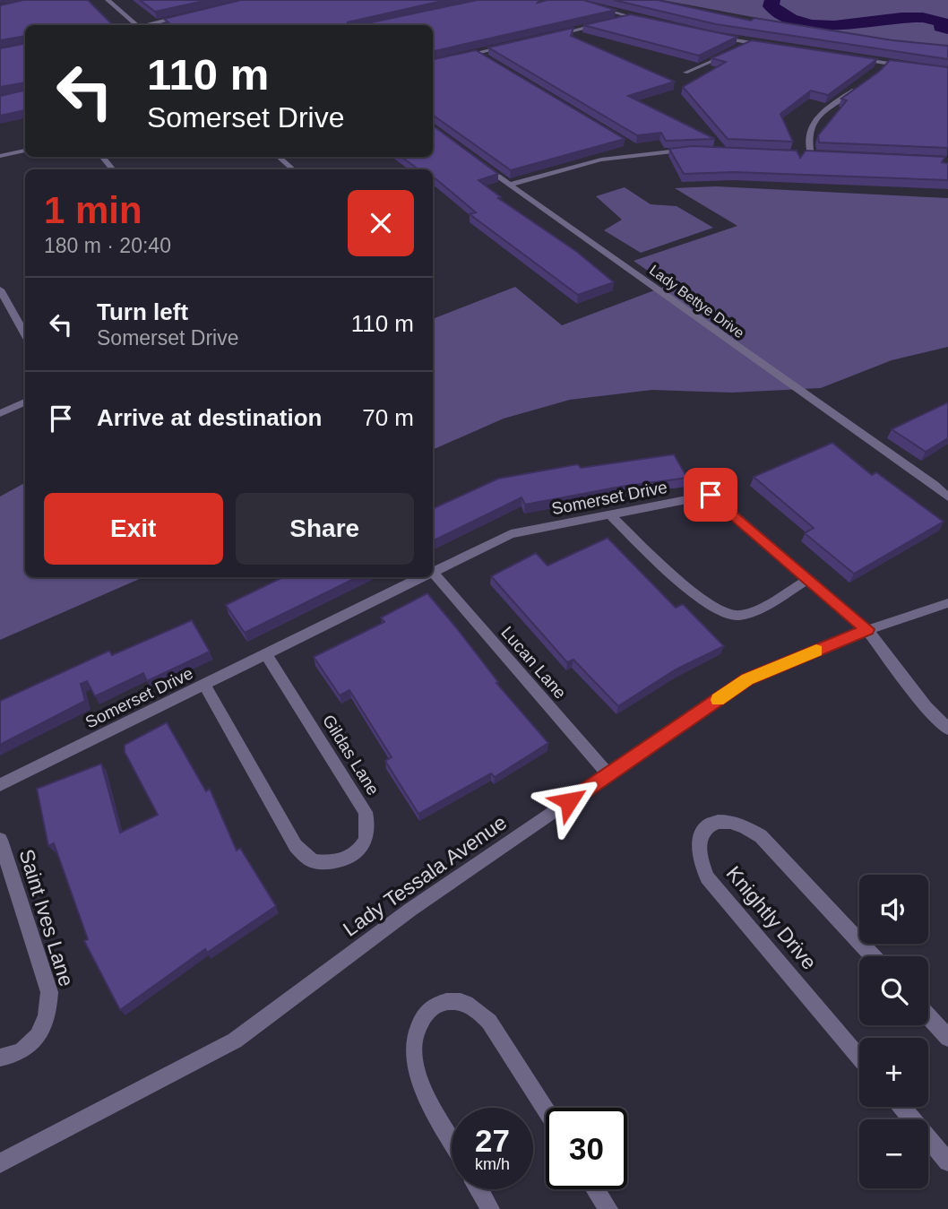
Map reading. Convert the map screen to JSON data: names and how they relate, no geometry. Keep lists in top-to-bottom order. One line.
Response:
{"streets":{"street":["Lady Bettye Drive","Somerset Drive","Lucan Lane","Gildas Lane","Lady Tessala Avenue","Saint Ives Lane","Knightly Drive"]},"crossings":[["Somerset Drive","Gildas Lane"],["Somerset Drive","Lady Tessala Avenue"],["Lucan Lane","Lady Tessala Avenue"]],"page":{"turn":["110 m","Somerset Drive"],"heading":["1 min","180 m · 20:40"],"list":[{"name":"Turn left","note":"Somerset Drive","value":"110 m"},{"name":"Arrive at destination","value":"70 m"}],"buttons":["Exit","Share"],"map_buttons":["+","−"],"speed":"27 km/h","limit":"30"}}
